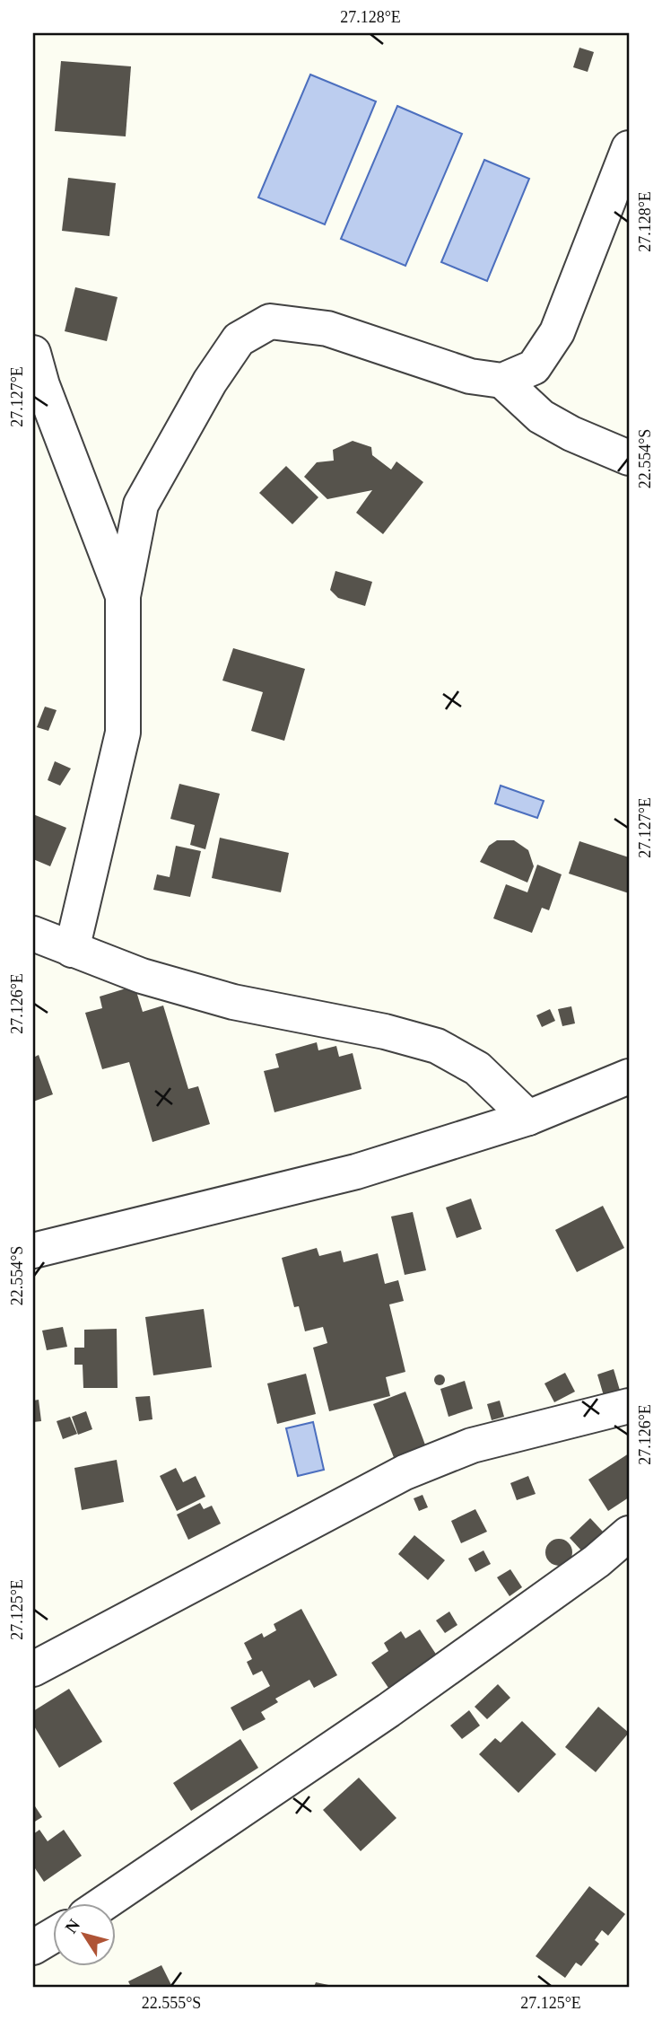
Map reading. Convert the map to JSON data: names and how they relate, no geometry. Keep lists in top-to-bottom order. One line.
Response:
{"north":"top left","coordinates":["27.128°E","27.127°E","22.554°S","27.126°E","27.125°E","22.555°S"]}
